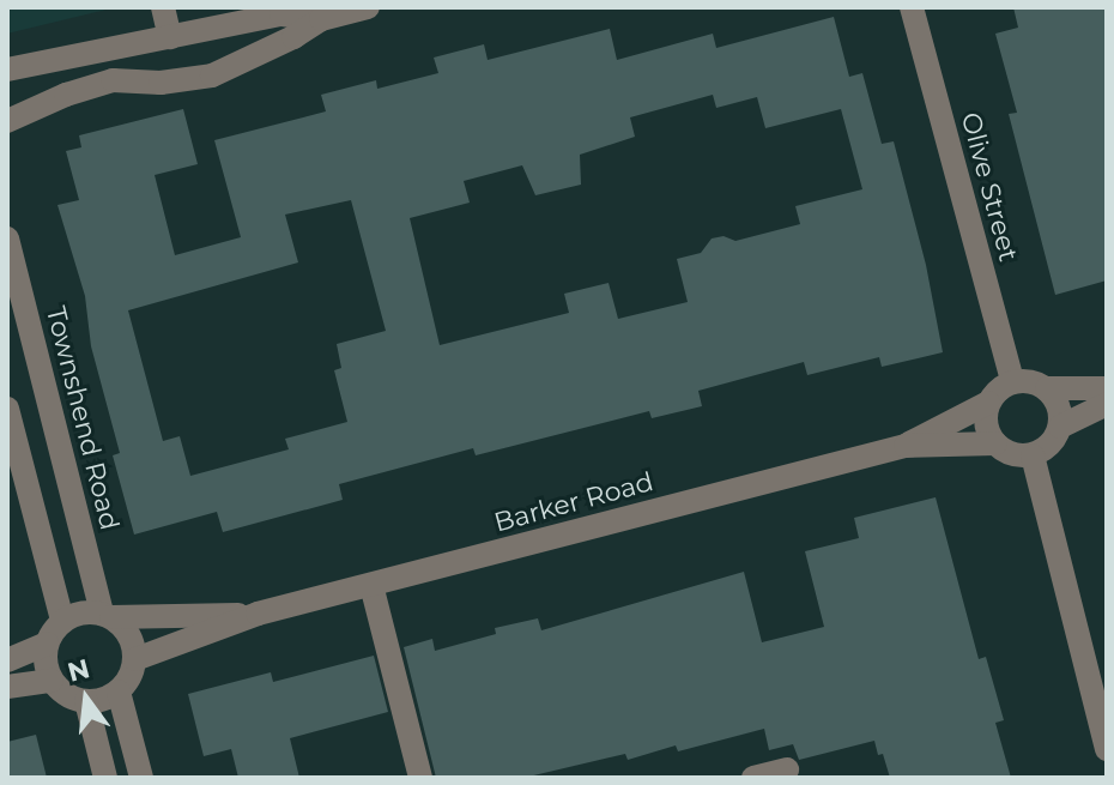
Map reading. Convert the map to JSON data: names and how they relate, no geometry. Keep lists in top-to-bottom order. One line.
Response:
{"streets":{"street":["Olive Street","Townshend Road","Barker Road"]},"crossings":[["Olive Street","Barker Road"],["Townshend Road","Barker Road"]],"north":"top"}
